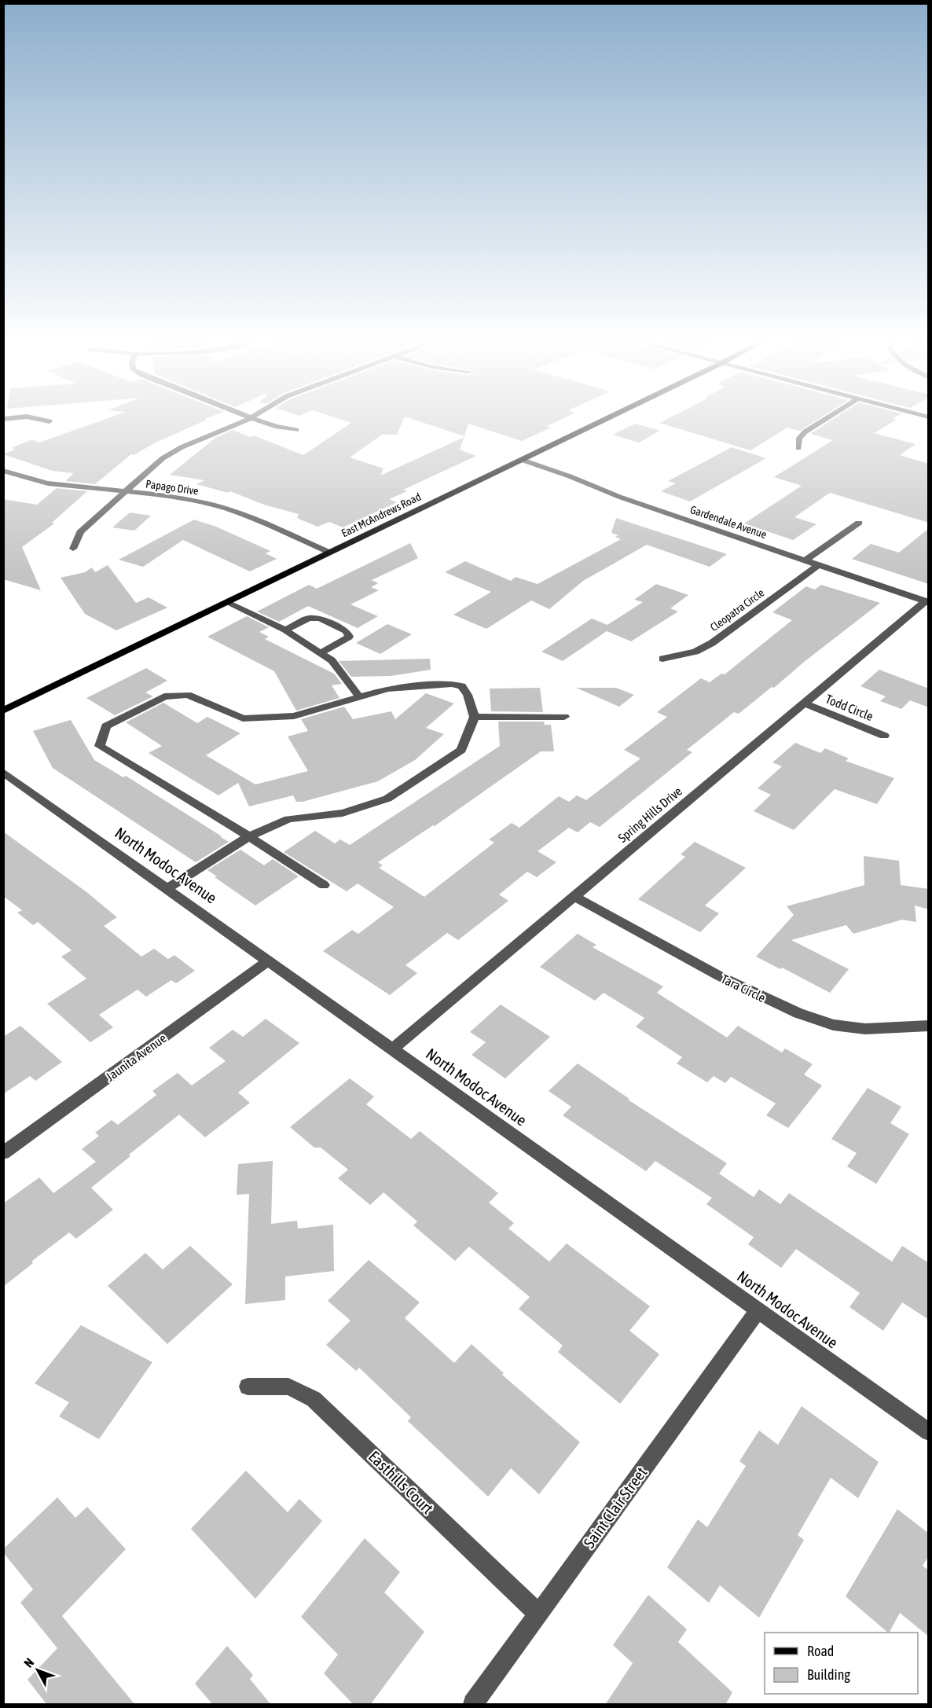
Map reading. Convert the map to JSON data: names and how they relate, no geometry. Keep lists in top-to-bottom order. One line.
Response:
{"streets":{"main road":["East McAndrews Road"],"street":["Papago Drive","Gardendale Avenue","Cleopatra Circle","Todd Circle","Spring Hills Drive","North Modoc Avenue","Tara Circle","Jaunita Avenue","Easthills Court","Saint Clair Street"]},"crossings":[["Papago Drive","East McAndrews Road"],["East McAndrews Road","Gardendale Avenue"],["Gardendale Avenue","Cleopatra Circle"],["Gardendale Avenue","Spring Hills Drive"],["Todd Circle","Spring Hills Drive"],["Spring Hills Drive","North Modoc Avenue"],["Spring Hills Drive","Tara Circle"],["North Modoc Avenue","Jaunita Avenue"],["North Modoc Avenue","Saint Clair Street"],["Easthills Court","Saint Clair Street"]],"legend":["Road","Building"],"north":"top left"}
